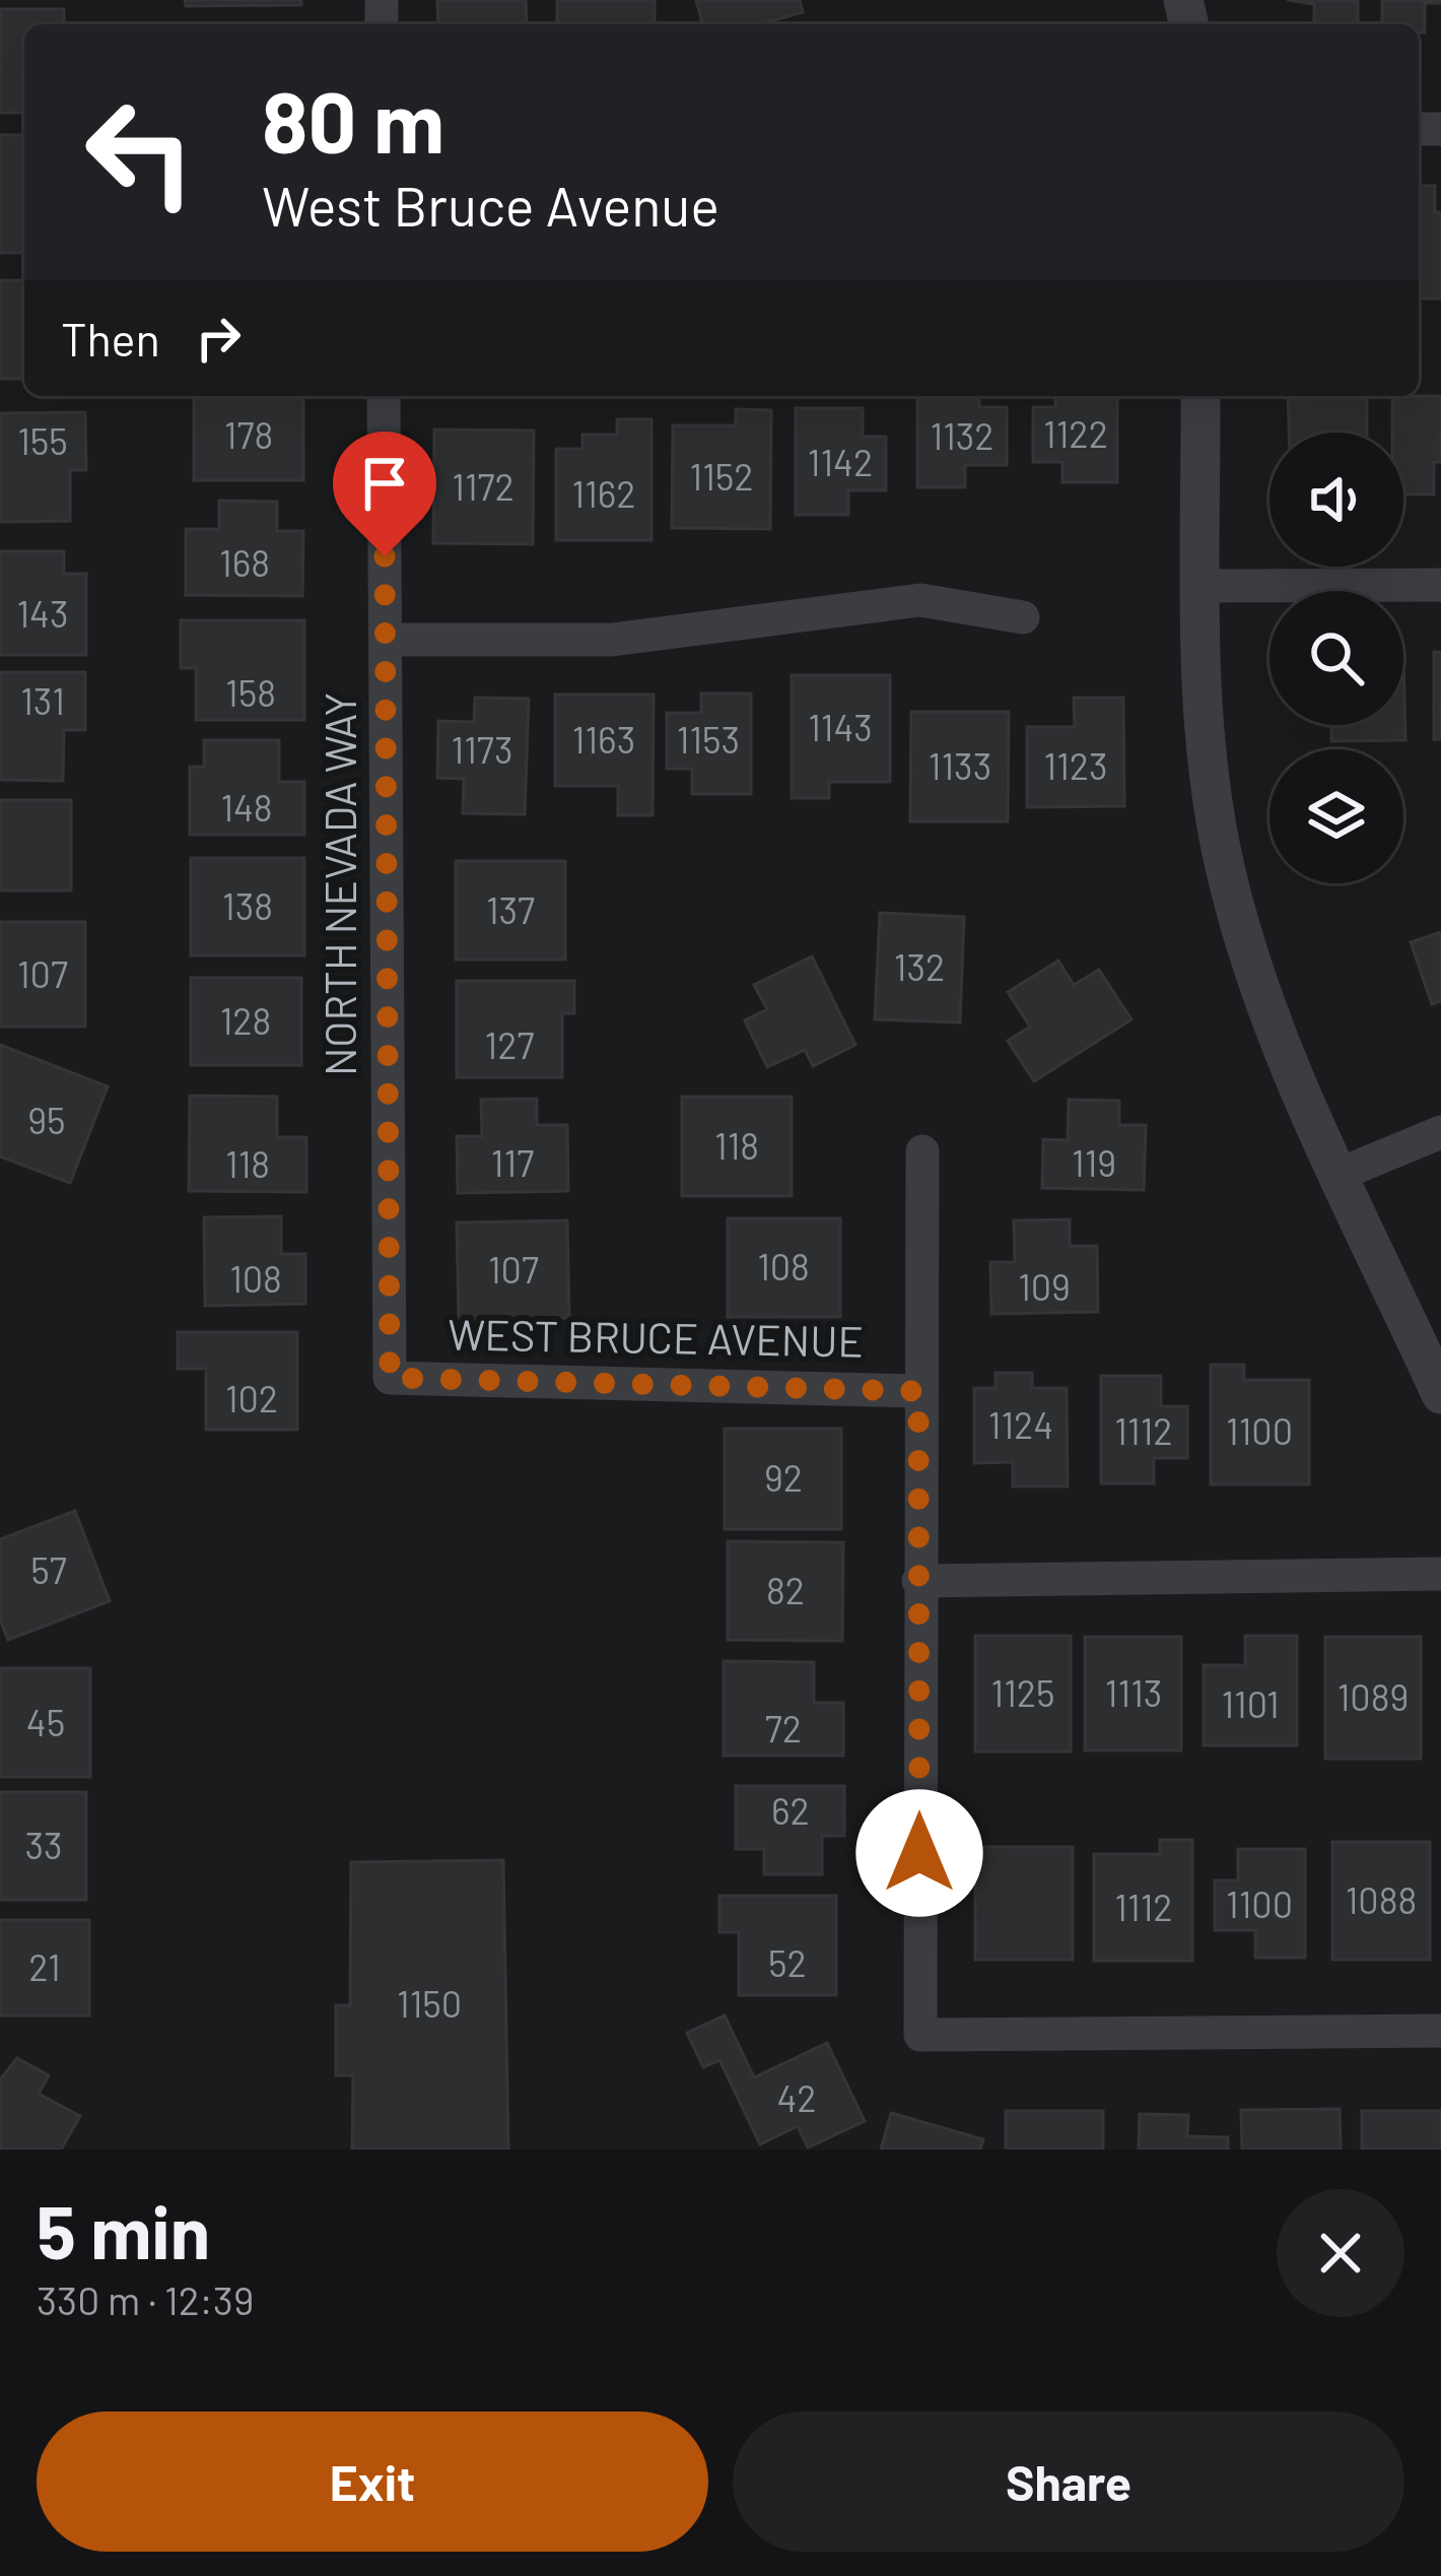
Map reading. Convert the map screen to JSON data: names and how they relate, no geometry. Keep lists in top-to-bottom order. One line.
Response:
{"streets":{"street":["NORTH NEVADA WAY","WEST BRUCE AVENUE"]},"crossings":[["NORTH NEVADA WAY","WEST BRUCE AVENUE"]],"house_numbers":["1122","178","1132","155","1142","1152","1172","1162","168","143","158","131","1143","1163","1153","1173","1133","1123","148","138","137","132","107","128","127","95","118","117","119","118","108","107","108","109","102","1124","1112","1100","92","57","82","1125","1113","1089","1101","45","72","62","33","1088","1100","1112","52","21","1150","42"],"page":{"turn":["80 m","West Bruce Avenue"],"then":"Then","heading":["5 min","330 m · 12:39"],"buttons":["Exit","Share"]}}
